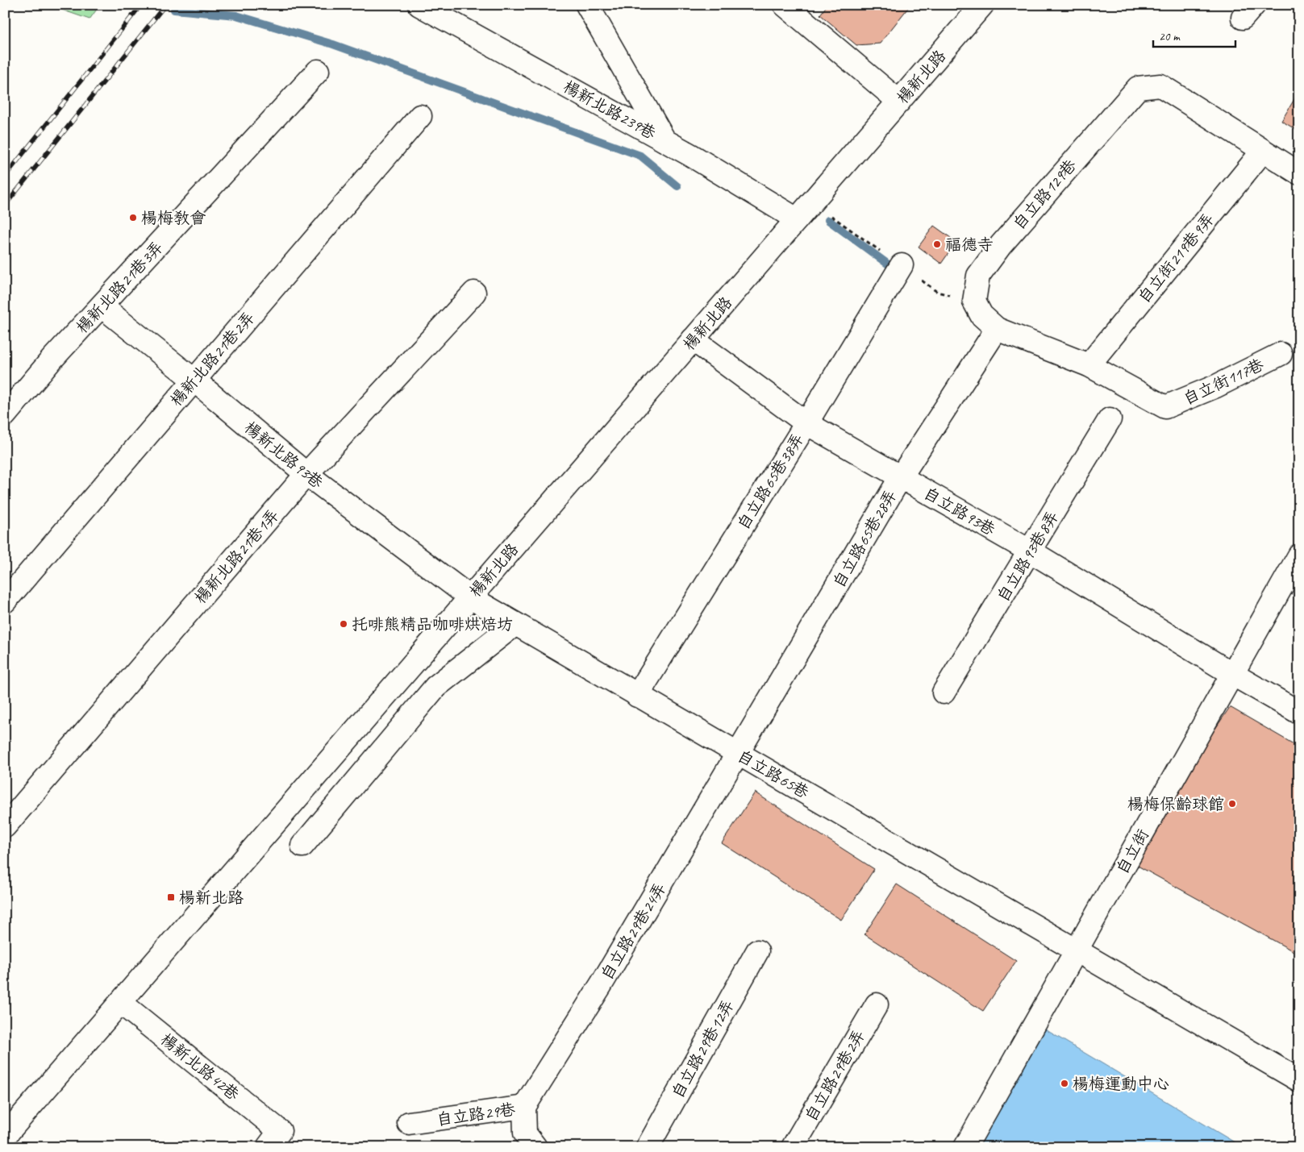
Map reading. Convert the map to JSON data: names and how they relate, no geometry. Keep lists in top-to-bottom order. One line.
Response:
{"streets":{"street":["楊新北路","楊新北路239巷","自立路129巷","自立街219巷9弄","楊新北路21巷3弄","楊新北路21巷2弄","自立街117巷","楊新北路93巷","自立路65巷38弄","自立路93巷","自立路65巷28弄","楊新北路21巷1弄","自立路93巷8弄","自立路65巷","自立街","自立路29巷24弄","自立路29巷12弄","楊新北路42巷","自立路29巷2弄","自立路29巷"]},"crossings":[["楊新北路","楊新北路239巷"],["楊新北路","楊新北路93巷"],["楊新北路","自立路93巷"],["楊新北路","自立路65巷"],["楊新北路","楊新北路42巷"],["自立路129巷","自立街219巷9弄"],["自立路129巷","自立街117巷"],["自立路129巷","自立路65巷28弄"],["楊新北路21巷3弄","楊新北路93巷"],["楊新北路21巷2弄","楊新北路93巷"],["楊新北路93巷","楊新北路21巷1弄"],["楊新北路93巷","自立路65巷"],["自立路65巷38弄","自立路93巷"],["自立路65巷38弄","自立路65巷"],["自立路93巷","自立路65巷28弄"],["自立路93巷","自立路93巷8弄"],["自立路93巷","自立街"],["自立路65巷28弄","自立路65巷"],["自立路65巷28弄","自立路29巷24弄"],["自立路65巷","自立街"],["自立路65巷","自立路29巷24弄"],["自立路29巷24弄","自立路29巷"]],"places":{"other":["楊梅教會","福德寺","托啡熊精品咖啡烘焙坊","楊梅保齡球館","楊梅運動中心"],"transit":["楊新北路"]},"scale_bar":"20 m"}
